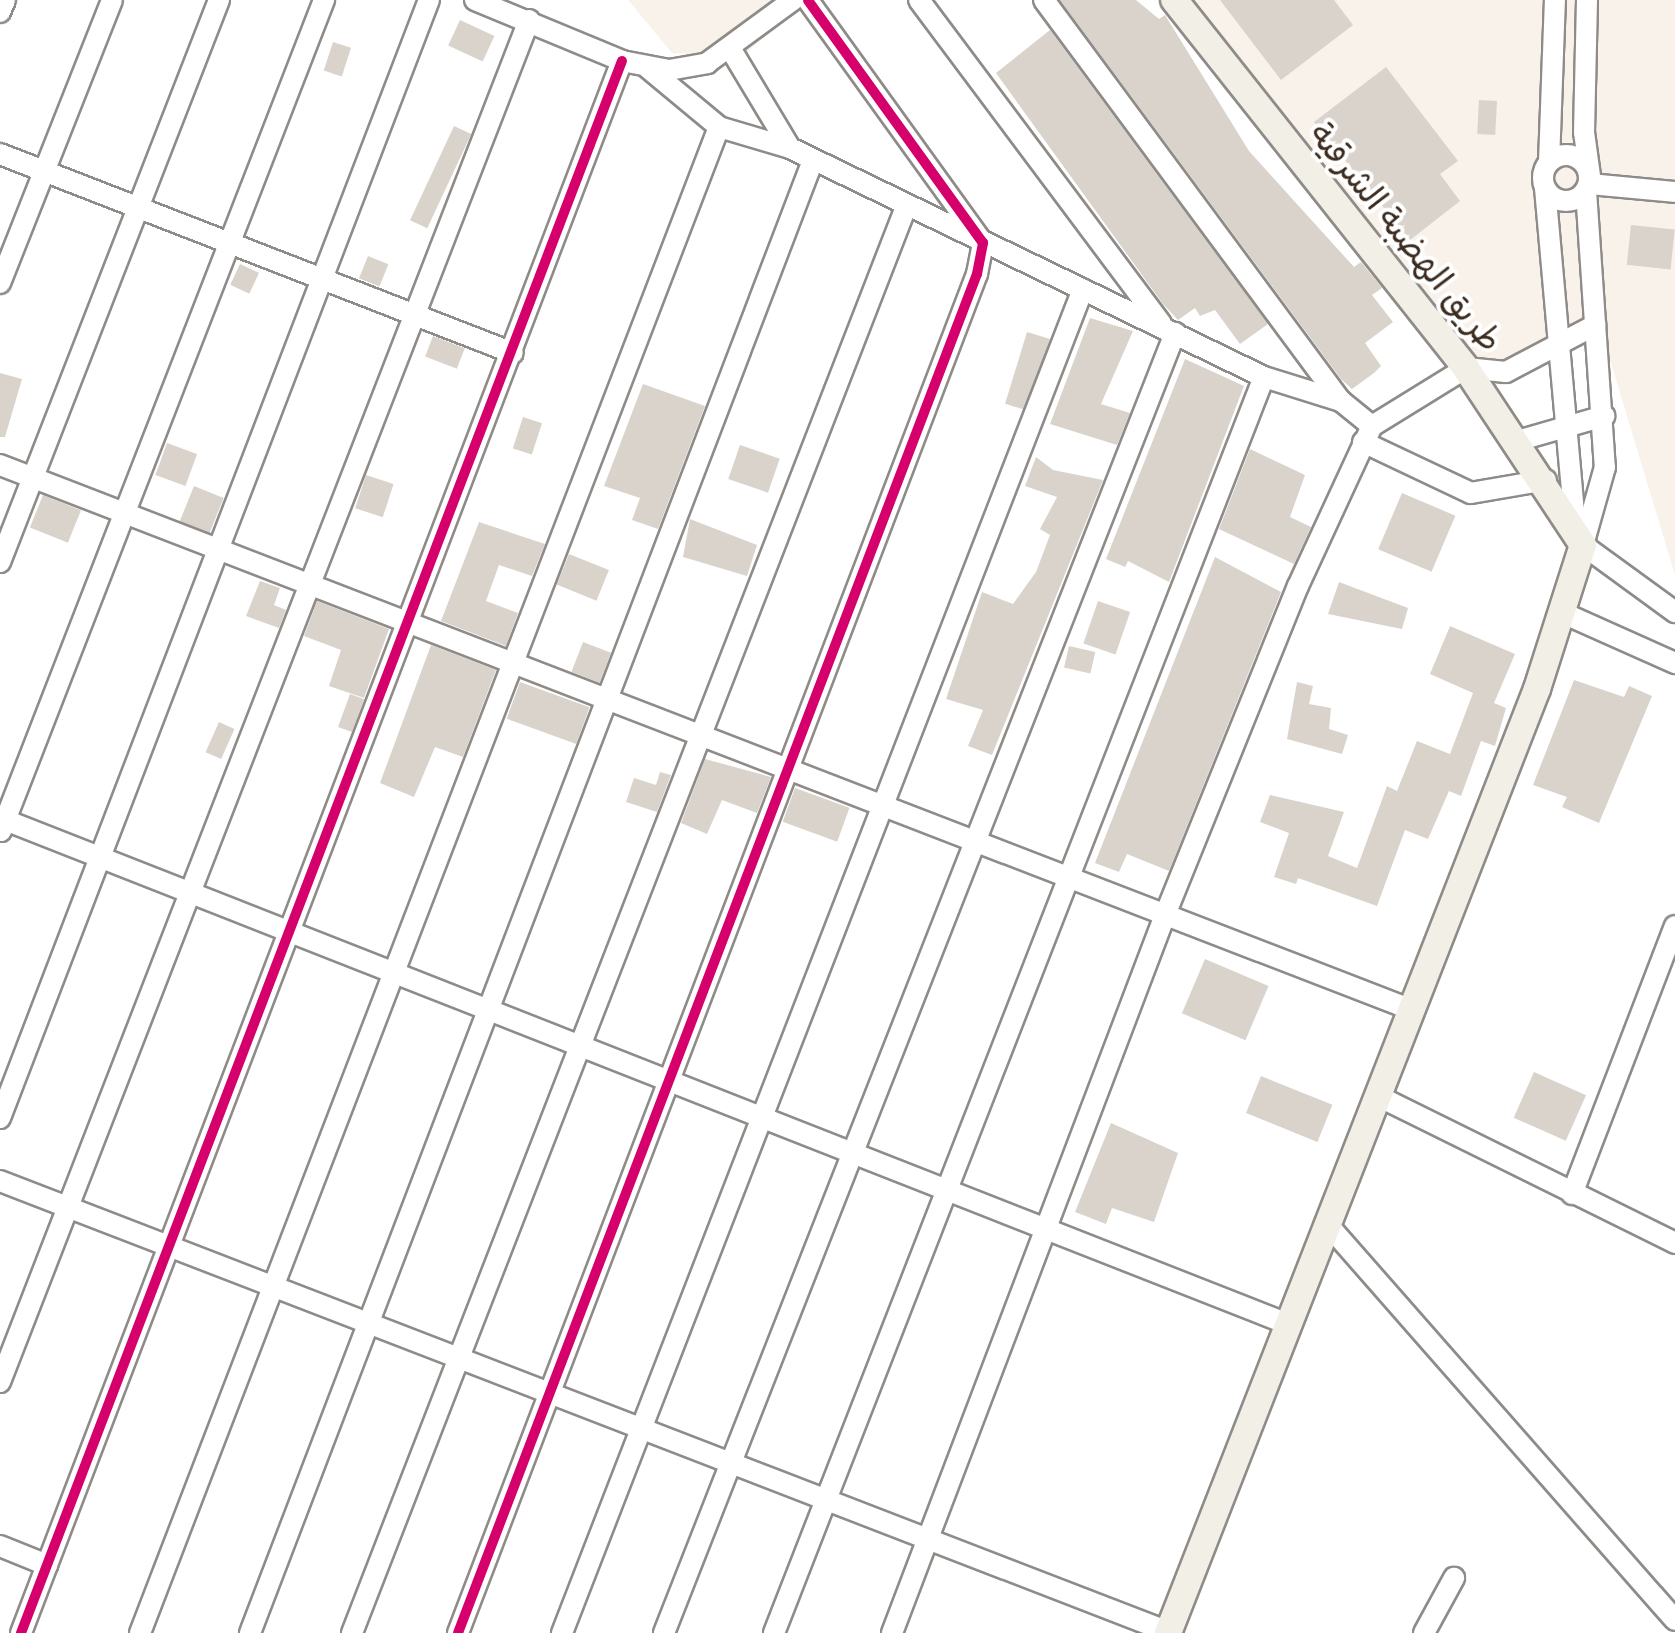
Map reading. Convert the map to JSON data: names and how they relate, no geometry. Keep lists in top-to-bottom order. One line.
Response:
{"streets":{"main road":["طريق الهضبة الشرقية"]}}
